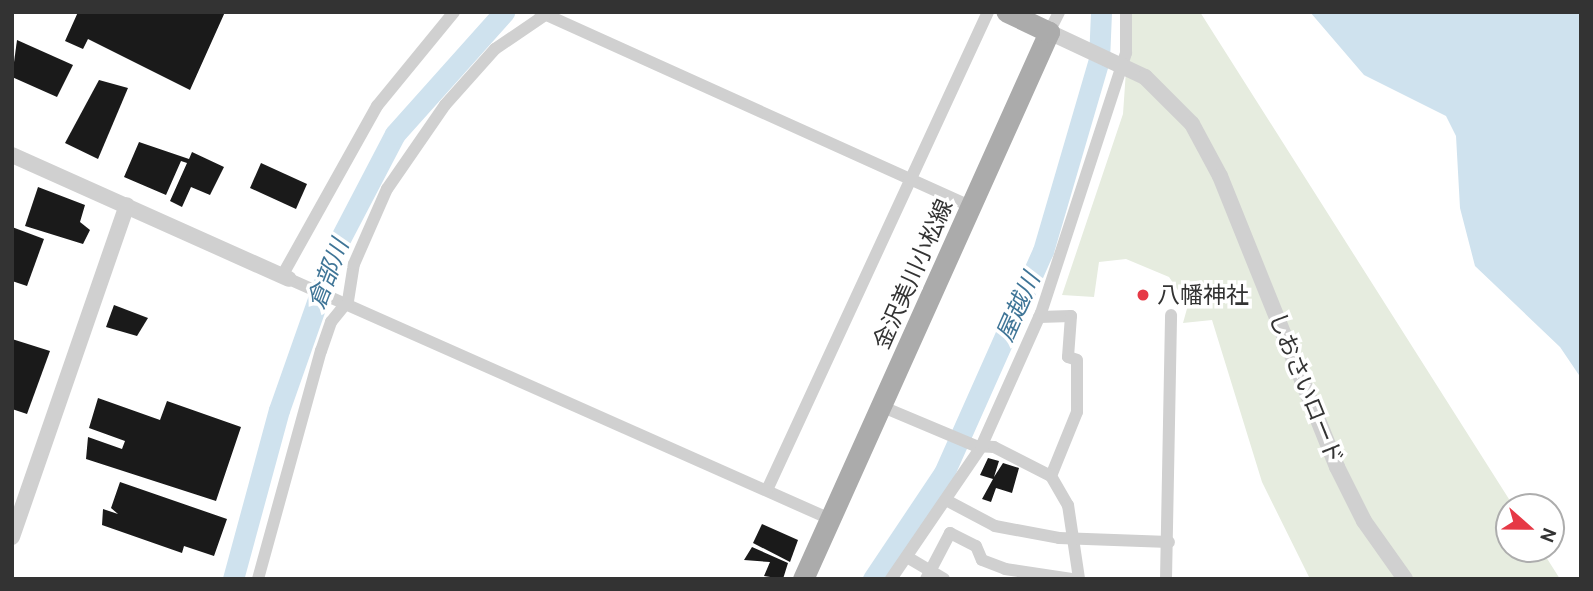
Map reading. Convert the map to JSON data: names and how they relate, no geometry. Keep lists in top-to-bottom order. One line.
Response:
{"streets":{"main road":["金沢美川小松線"],"street":["しおさいロード"]},"crossings":[["金沢美川小松線","しおさいロード"]],"water":["倉部川","屋越川"],"places":["八幡神社"],"north":"right"}
